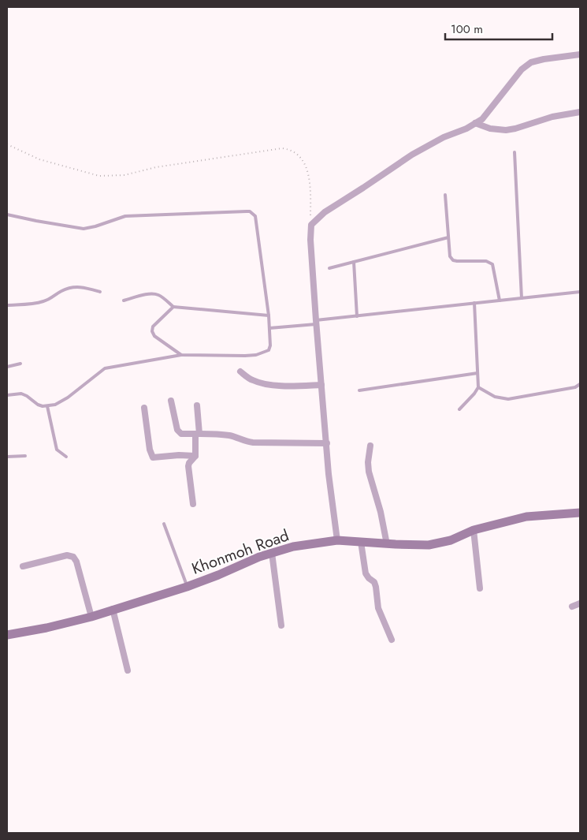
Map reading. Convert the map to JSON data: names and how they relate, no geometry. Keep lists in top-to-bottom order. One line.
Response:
{"streets":{"main road":["Khonmoh Road"]},"scale_bar":"100 m"}
